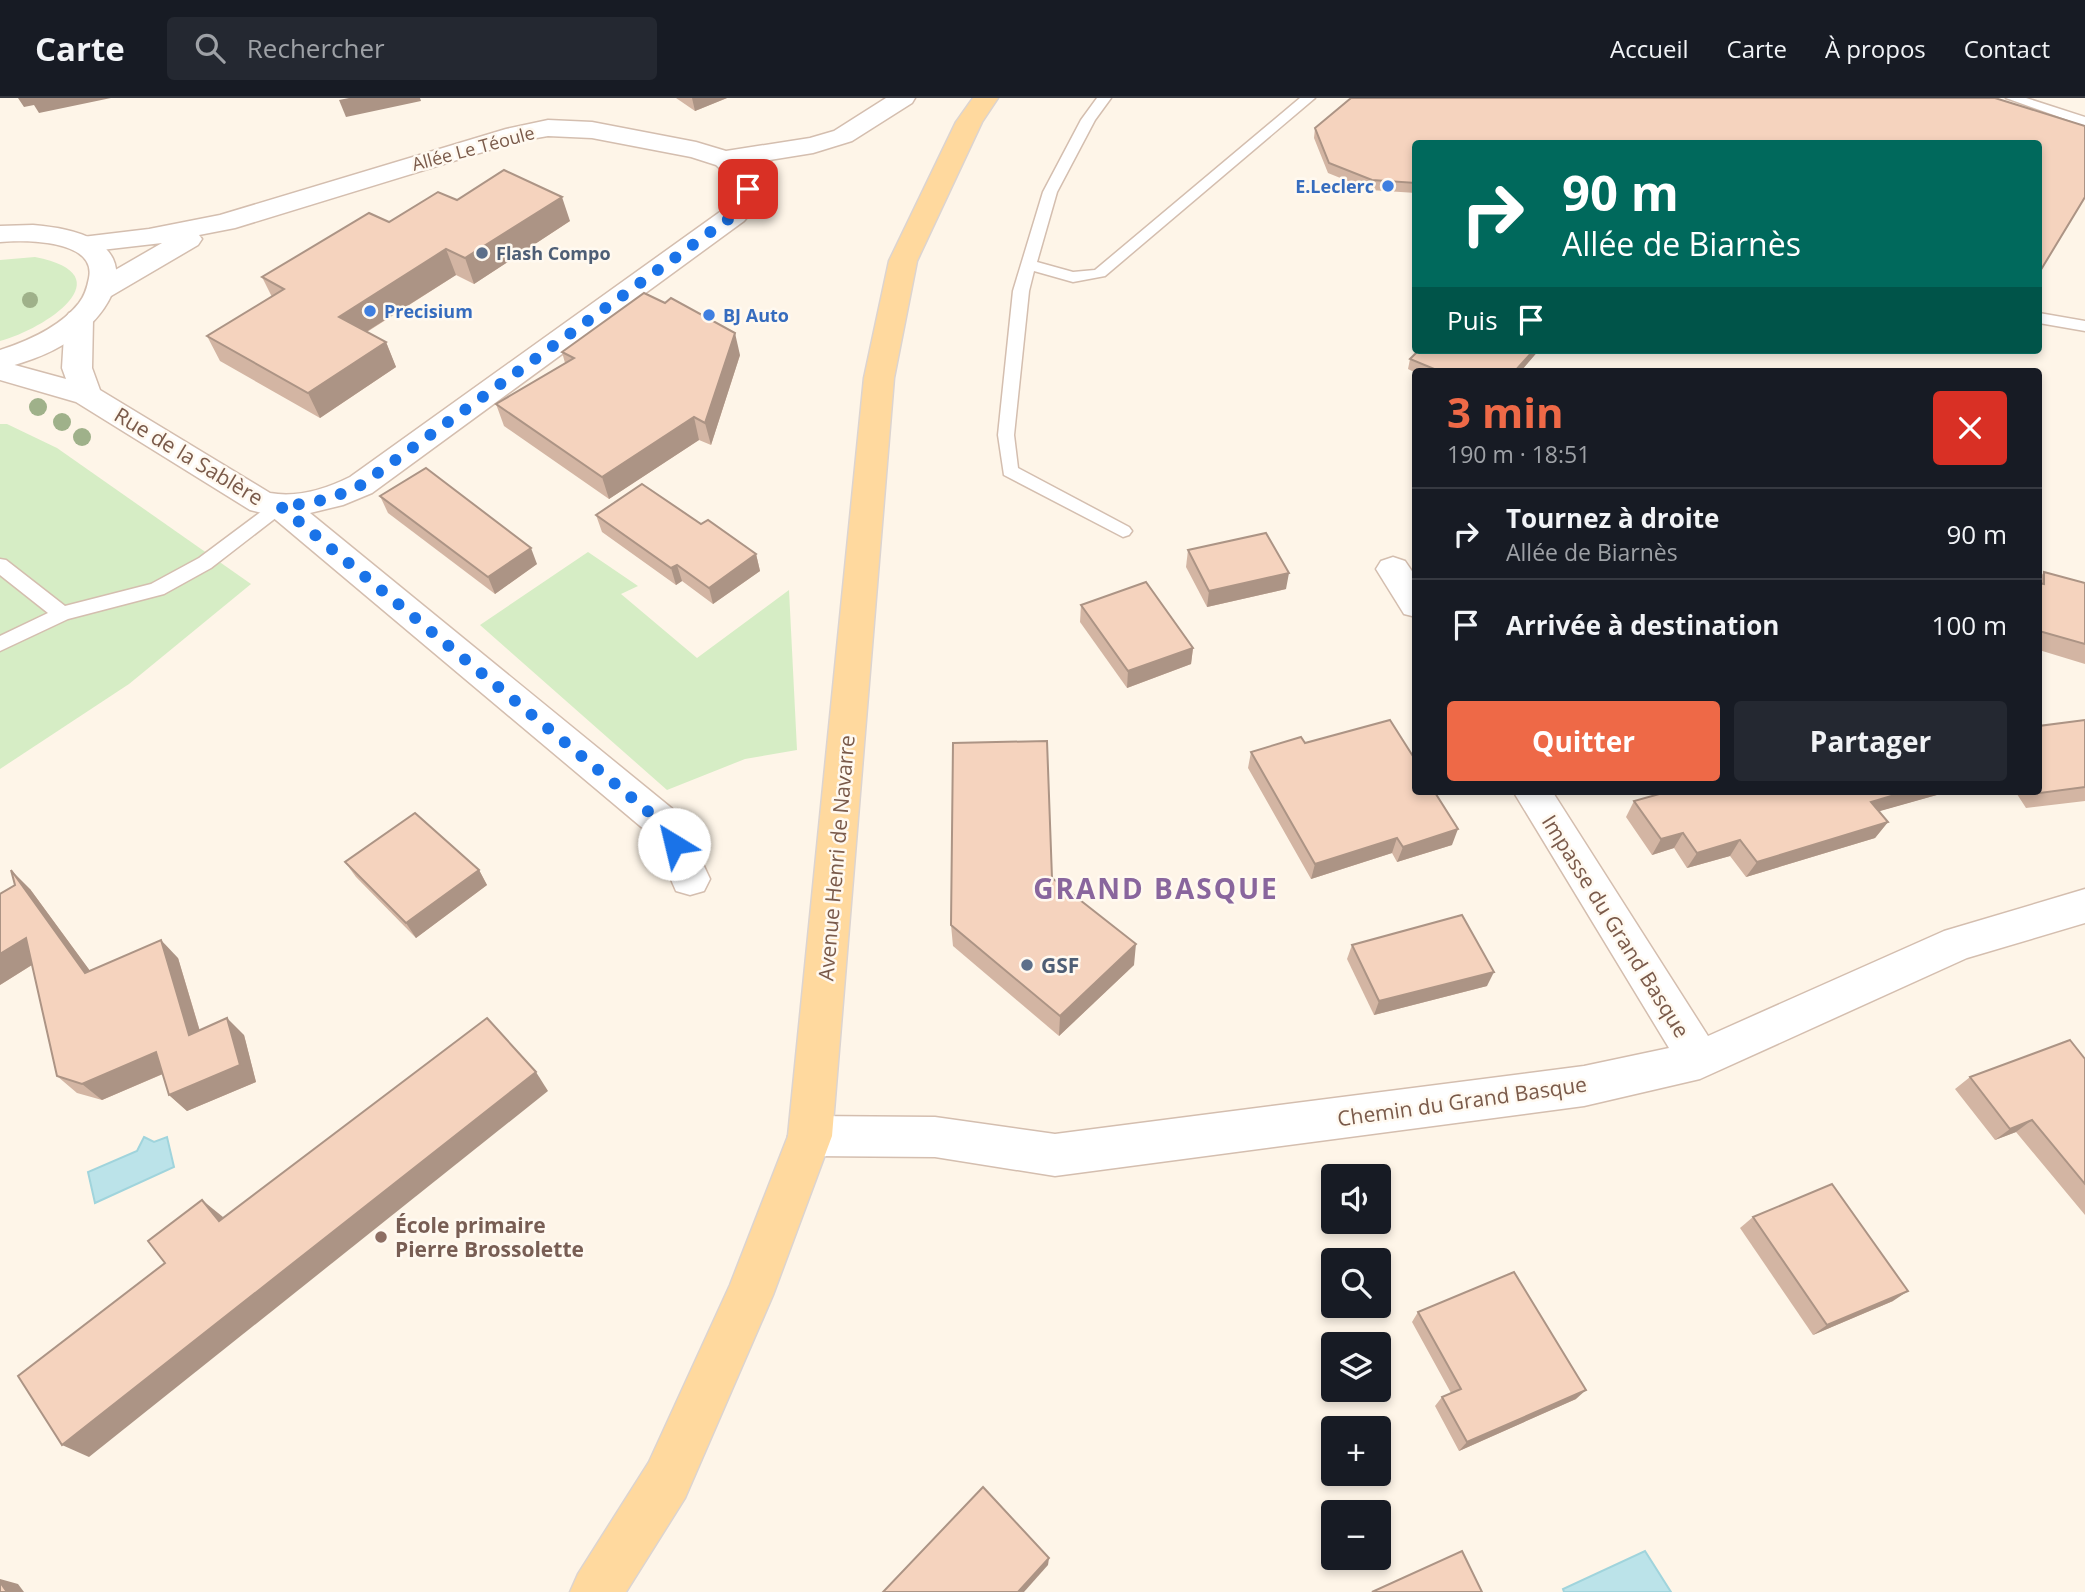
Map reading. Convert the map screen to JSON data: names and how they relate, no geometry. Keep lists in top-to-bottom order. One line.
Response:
{"streets":{"main road":["Avenue Henri de Navarre"],"street":["Allée Le Téoule","Rue de la Sablère","Impasse du Grand Basque","Chemin du Grand Basque"]},"crossings":[["Avenue Henri de Navarre","Chemin du Grand Basque"],["Impasse du Grand Basque","Chemin du Grand Basque"]],"districts":["GRAND BASQUE"],"places":["E.Leclerc","Flash Compo","Precisium","BJ Auto","GSF","École primaire Pierre Brossolette"],"page":{"header":"Carte","search":"Rechercher","nav":["Accueil","Carte","À propos","Contact"],"turn":["90 m","Allée de Biarnès"],"then":"Puis","heading":["3 min","190 m · 18:51"],"list":[{"name":"Tournez à droite","note":"Allée de Biarnès","value":"90 m"},{"name":"Arrivée à destination","value":"100 m"}],"buttons":["Quitter","Partager"],"map_buttons":["+","−"]}}
